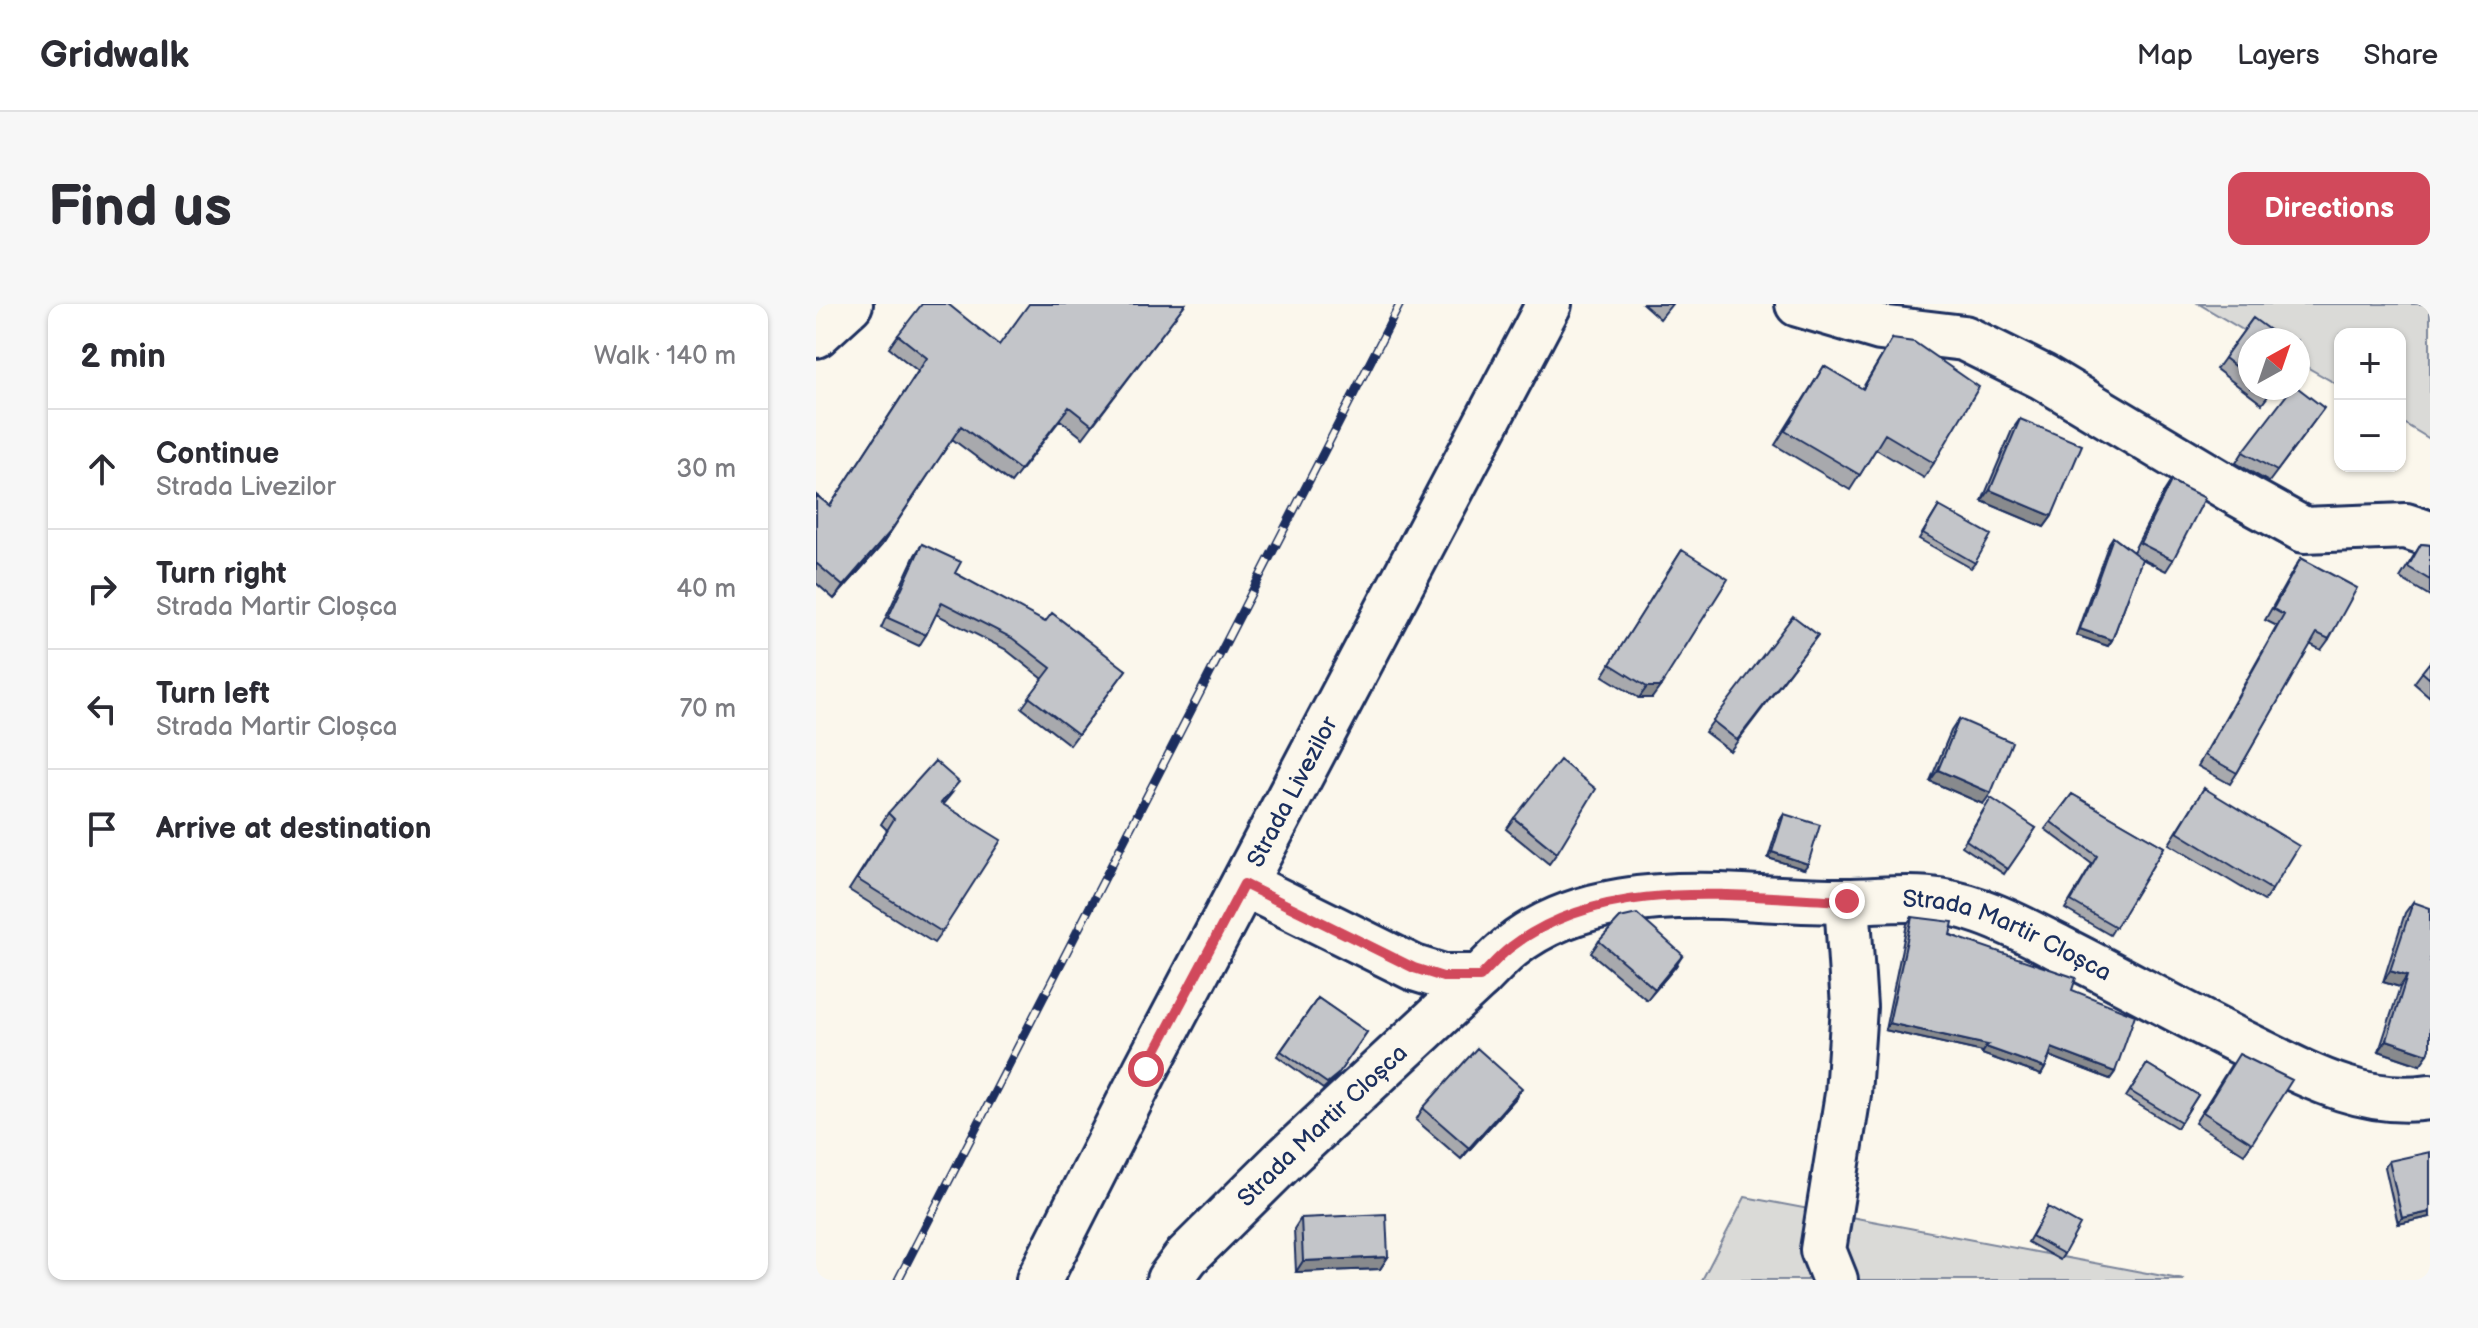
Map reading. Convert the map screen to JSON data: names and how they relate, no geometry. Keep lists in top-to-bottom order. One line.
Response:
{"streets":{"street":["Strada Livezilor","Strada Martir Cloșca"]},"north":"top right","page":{"header":"Gridwalk","nav":["Map","Layers","Share"],"buttons":"Directions","title":"Find us","heading":["2 min","Walk · 140 m"],"map_buttons":["+","−"],"list":[["Continue","Strada Livezilor","30 m"],["Turn right","Strada Martir Cloșca","40 m"],["Turn left","Strada Martir Cloșca","70 m"],"Arrive at destination"]}}
